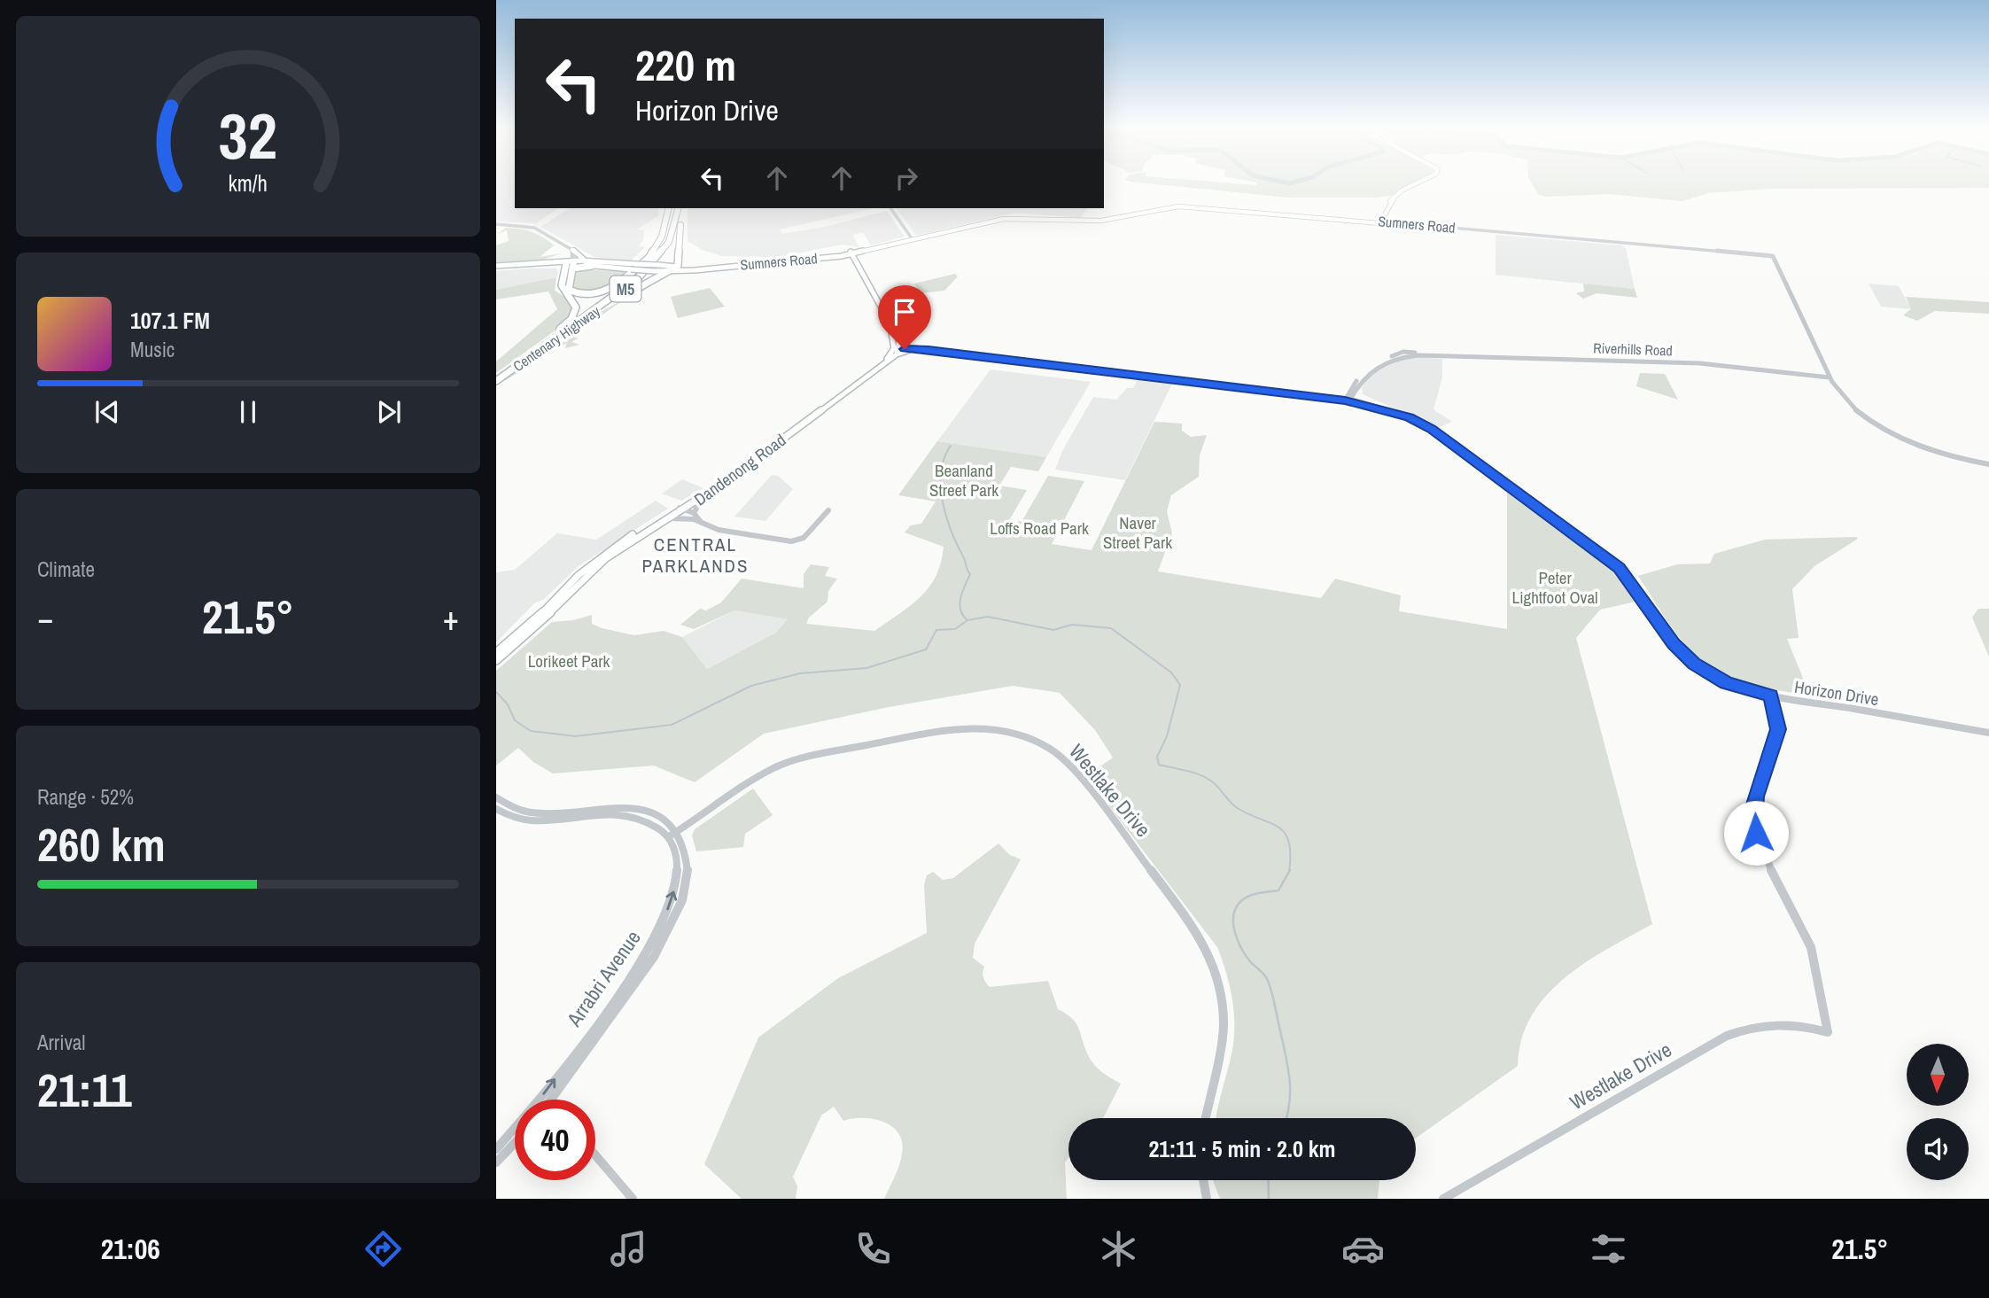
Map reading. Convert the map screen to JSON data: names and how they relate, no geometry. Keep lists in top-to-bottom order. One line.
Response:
{"streets":{"highway":["M5","Centenary Highway"],"main road":["Sumners Road","Dandenong Road"],"street":["Riverhills Road","Horizon Drive","Westlake Drive","Arrabri Avenue"]},"crossings":[["Sumners Road","Riverhills Road"],["Horizon Drive","Westlake Drive"],["Westlake Drive","Arrabri Avenue"]],"districts":["CENTRAL PARKLANDS"],"parks":["Beanland Street Park","Naver Street Park","Loffs Road Park","Peter Lightfoot Oval","Lorikeet Park"],"north":"bottom","page":{"turn":["220 m","Horizon Drive"],"song":["107.1 FM","Music"],"tile":["Climate",["Range · 52%","260 km"],["Arrival","21:11"]],"heat":["−","21.5°","+"],"limit":"40","trip":"21:11 · 5 min · 2.0 km","tabs":["21:06","21.5°"],"gauge":["32","km/h"]}}
